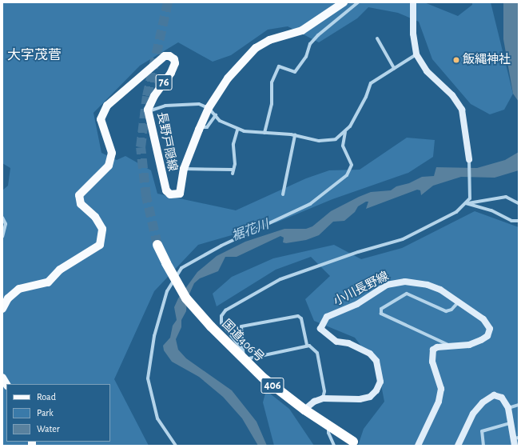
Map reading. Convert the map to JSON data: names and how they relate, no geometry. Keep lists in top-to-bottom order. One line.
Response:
{"streets":{"highway":["国道406号","406"],"main road":["76","長野戸隠線","小川長野線"]},"districts":["大字茂菅"],"water":["裾花川"],"places":["飯縄神社"],"legend":["Road","Park","Water"]}
